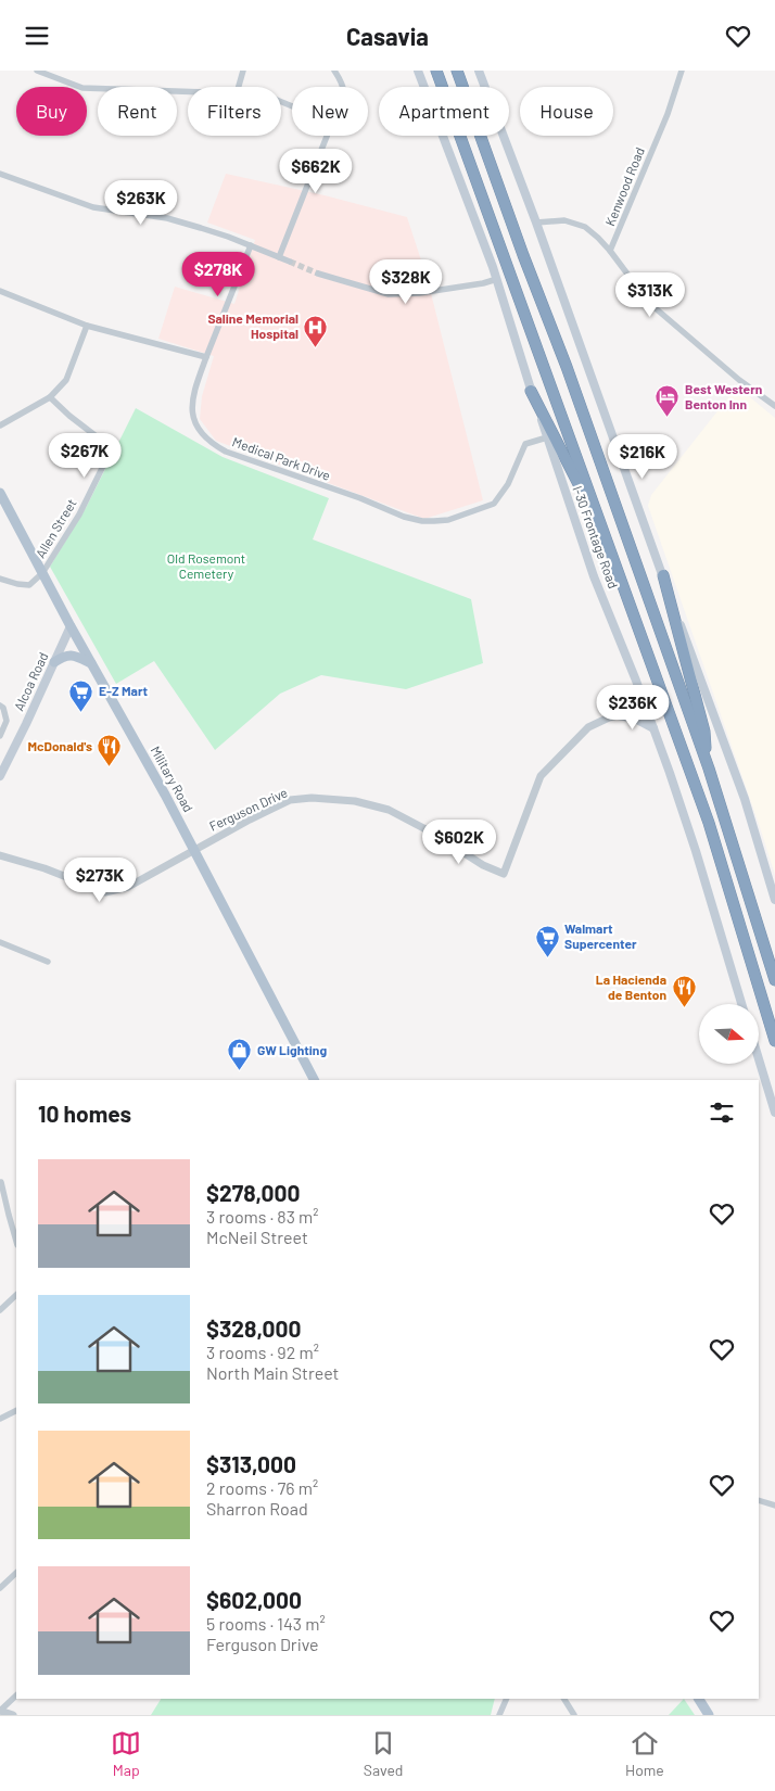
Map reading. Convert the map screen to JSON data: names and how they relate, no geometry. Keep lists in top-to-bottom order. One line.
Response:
{"streets":{"main road":["I-30 Frontage Road","Alcoa Road","Military Road"],"street":["Kenwood Road","Medical Park Drive","Allen Street","Ferguson Drive"]},"crossings":[["Medical Park Drive","I-30 Frontage Road"],["Allen Street","Military Road"],["I-30 Frontage Road","Ferguson Drive"],["Alcoa Road","Military Road"],["Military Road","Ferguson Drive"]],"parks":["Old Rosemont Cemetery"],"places":{"hospital":["Saline Memorial Hospital"],"hotel":["Best Western Benton Inn"],"supermarket":["E-Z Mart","Walmart Supercenter"],"restaurant":["McDonald's","La Hacienda de Benton"],"shop":["GW Lighting"]},"north":"right","page":{"header":"Casavia","chip":["Buy","Rent","Filters","New","Apartment","House"],"price":["$662K","$263K","$278K","$328K","$313K","$267K","$216K","$236K","$602K","$273K"],"heading":"10 homes","list":[{"name":"$278,000","note":"3 rooms · 83 m² · McNeil Street"},{"name":"$328,000","note":"3 rooms · 92 m² · North Main Street"},{"name":"$313,000","note":"2 rooms · 76 m² · Sharron Road"},{"name":"$602,000","note":"5 rooms · 143 m² · Ferguson Drive"}],"tabs":["Map","Saved","Home"]}}
